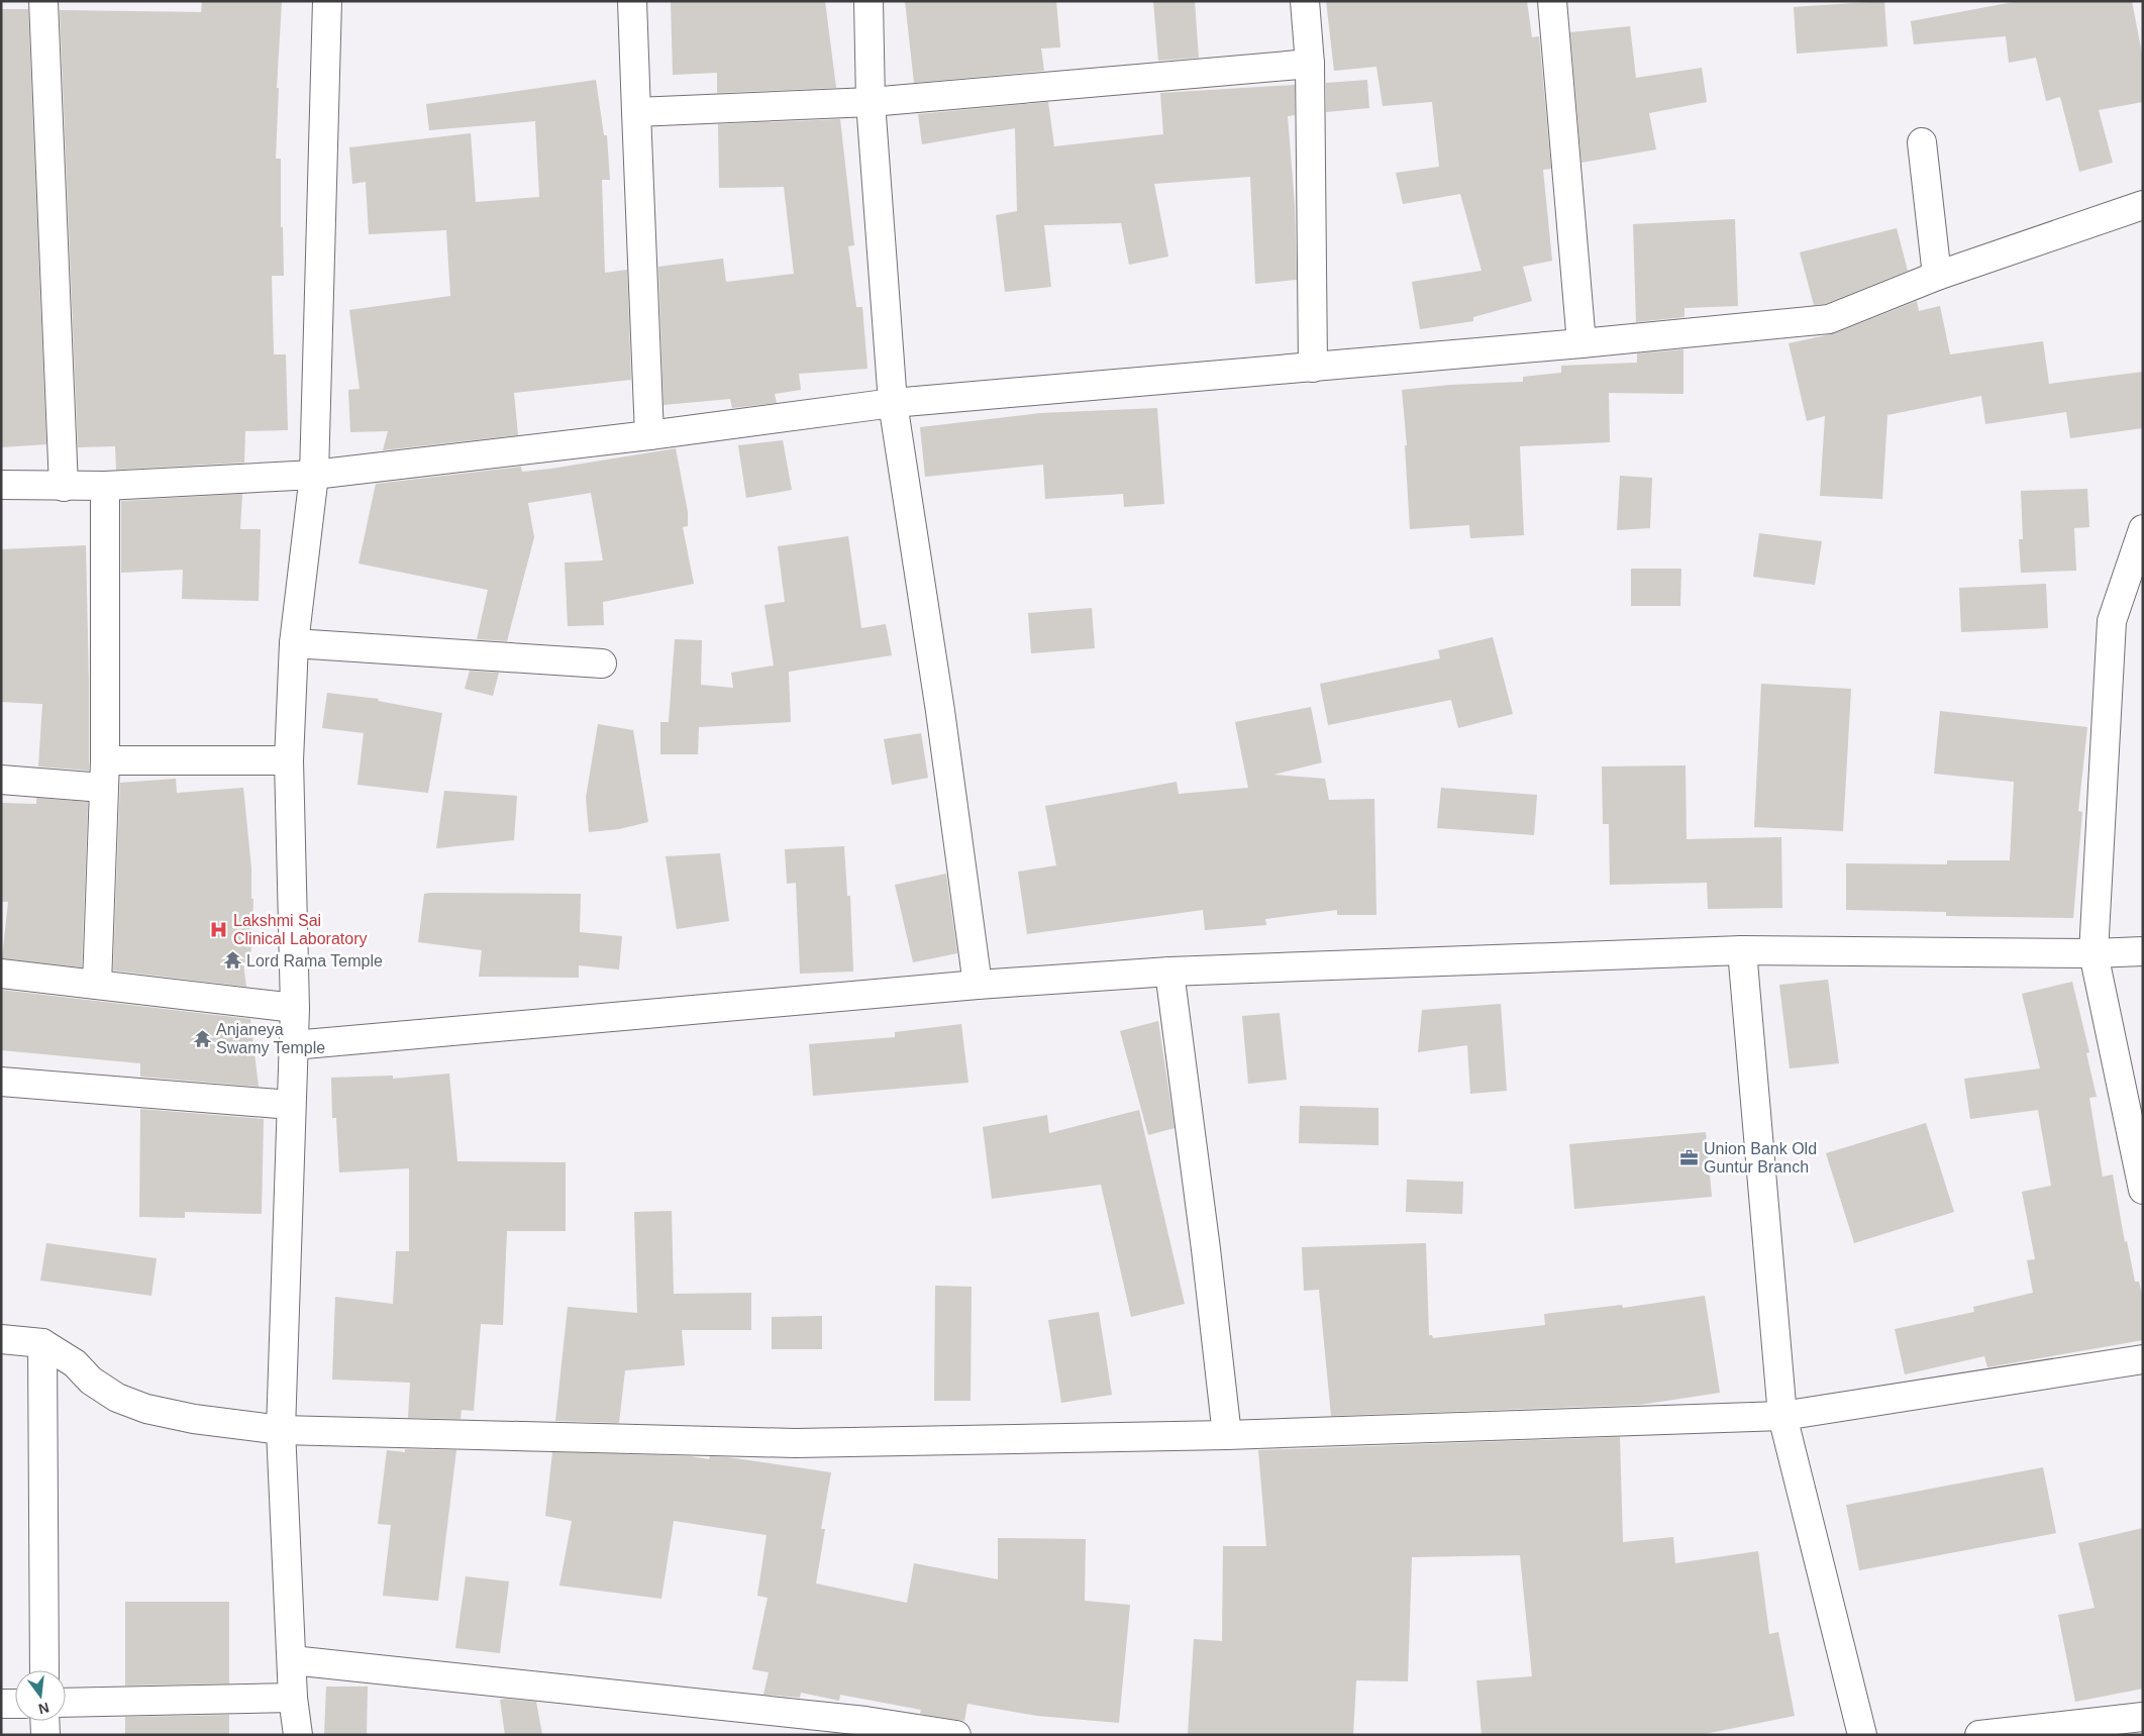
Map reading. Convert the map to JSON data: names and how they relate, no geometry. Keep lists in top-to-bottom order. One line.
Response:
{"places":{"hospital":["Lakshmi Sai Clinical Laboratory"],"temple":["Lord Rama Temple","Anjaneya Swamy Temple"],"office":["Union Bank Old Guntur Branch"]},"north":"bottom"}
